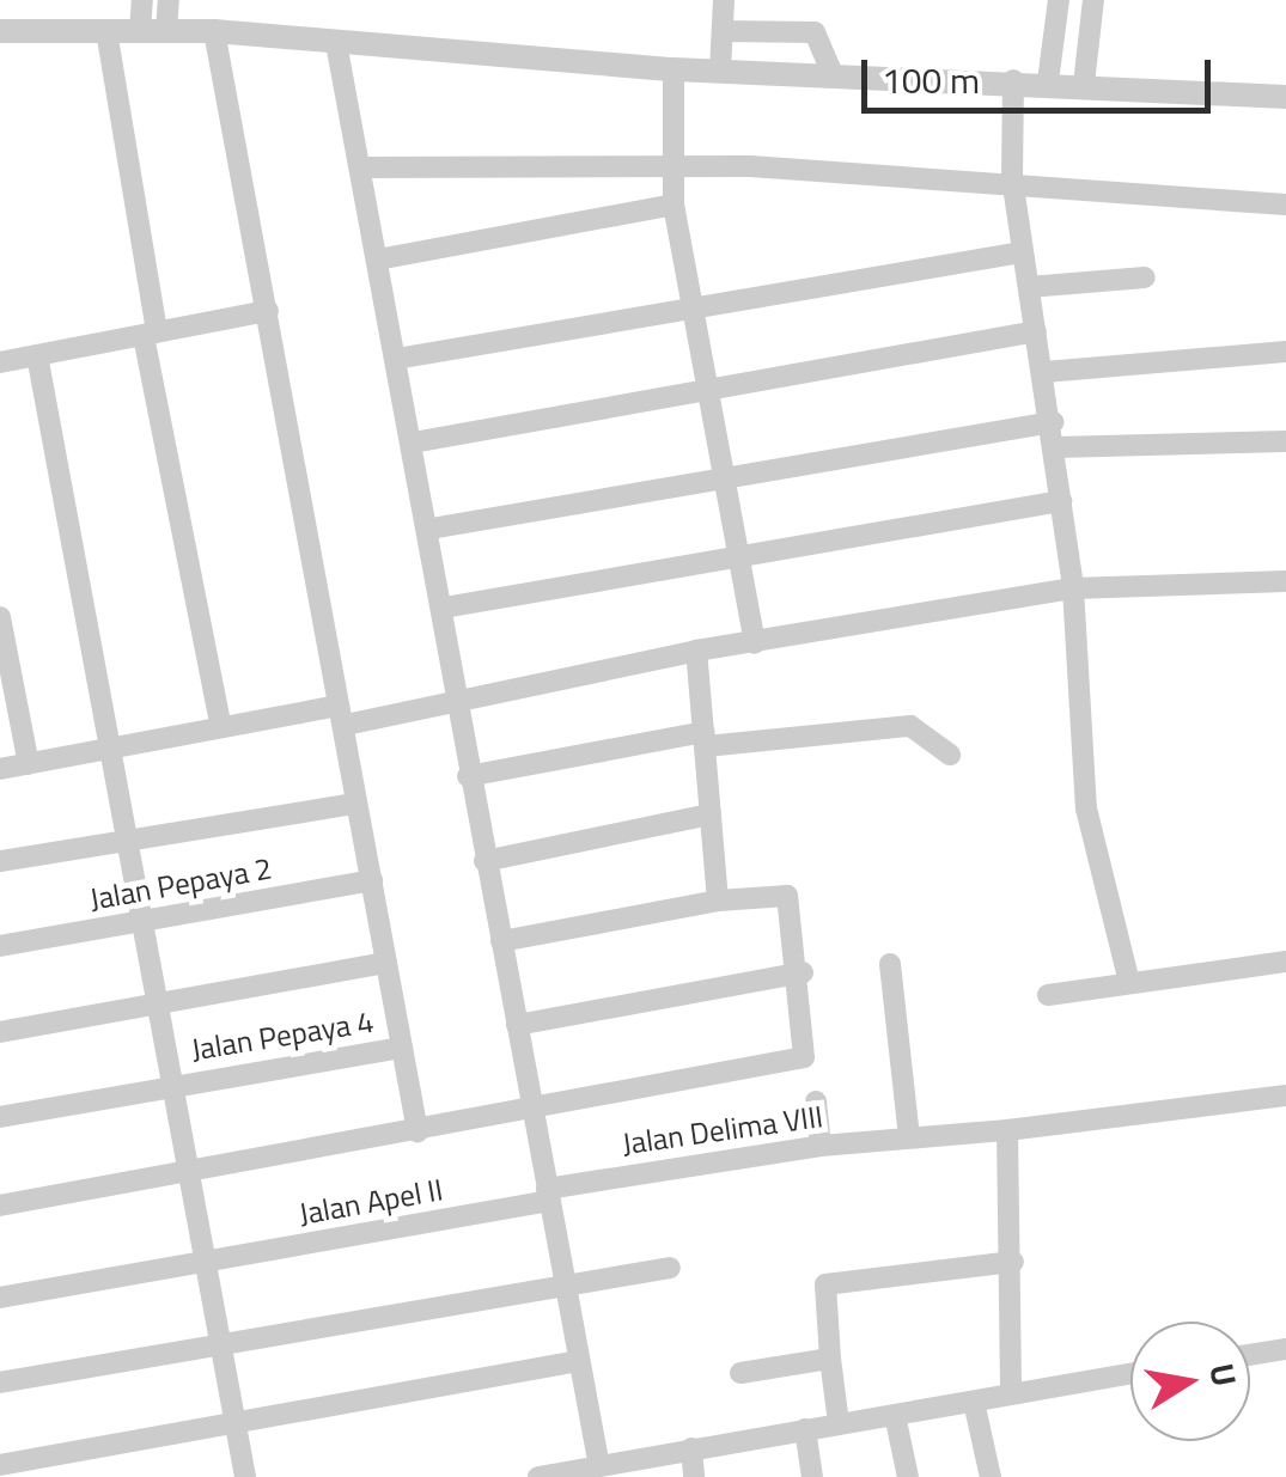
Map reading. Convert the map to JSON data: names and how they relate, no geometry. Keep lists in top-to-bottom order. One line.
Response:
{"streets":{"street":["Jalan Pepaya 2","Jalan Pepaya 4","Jalan Delima VIII","Jalan Apel II"]},"crossings":[["Jalan Delima VIII","Jalan Apel II"]],"scale_bar":"100 m","north":"right"}
